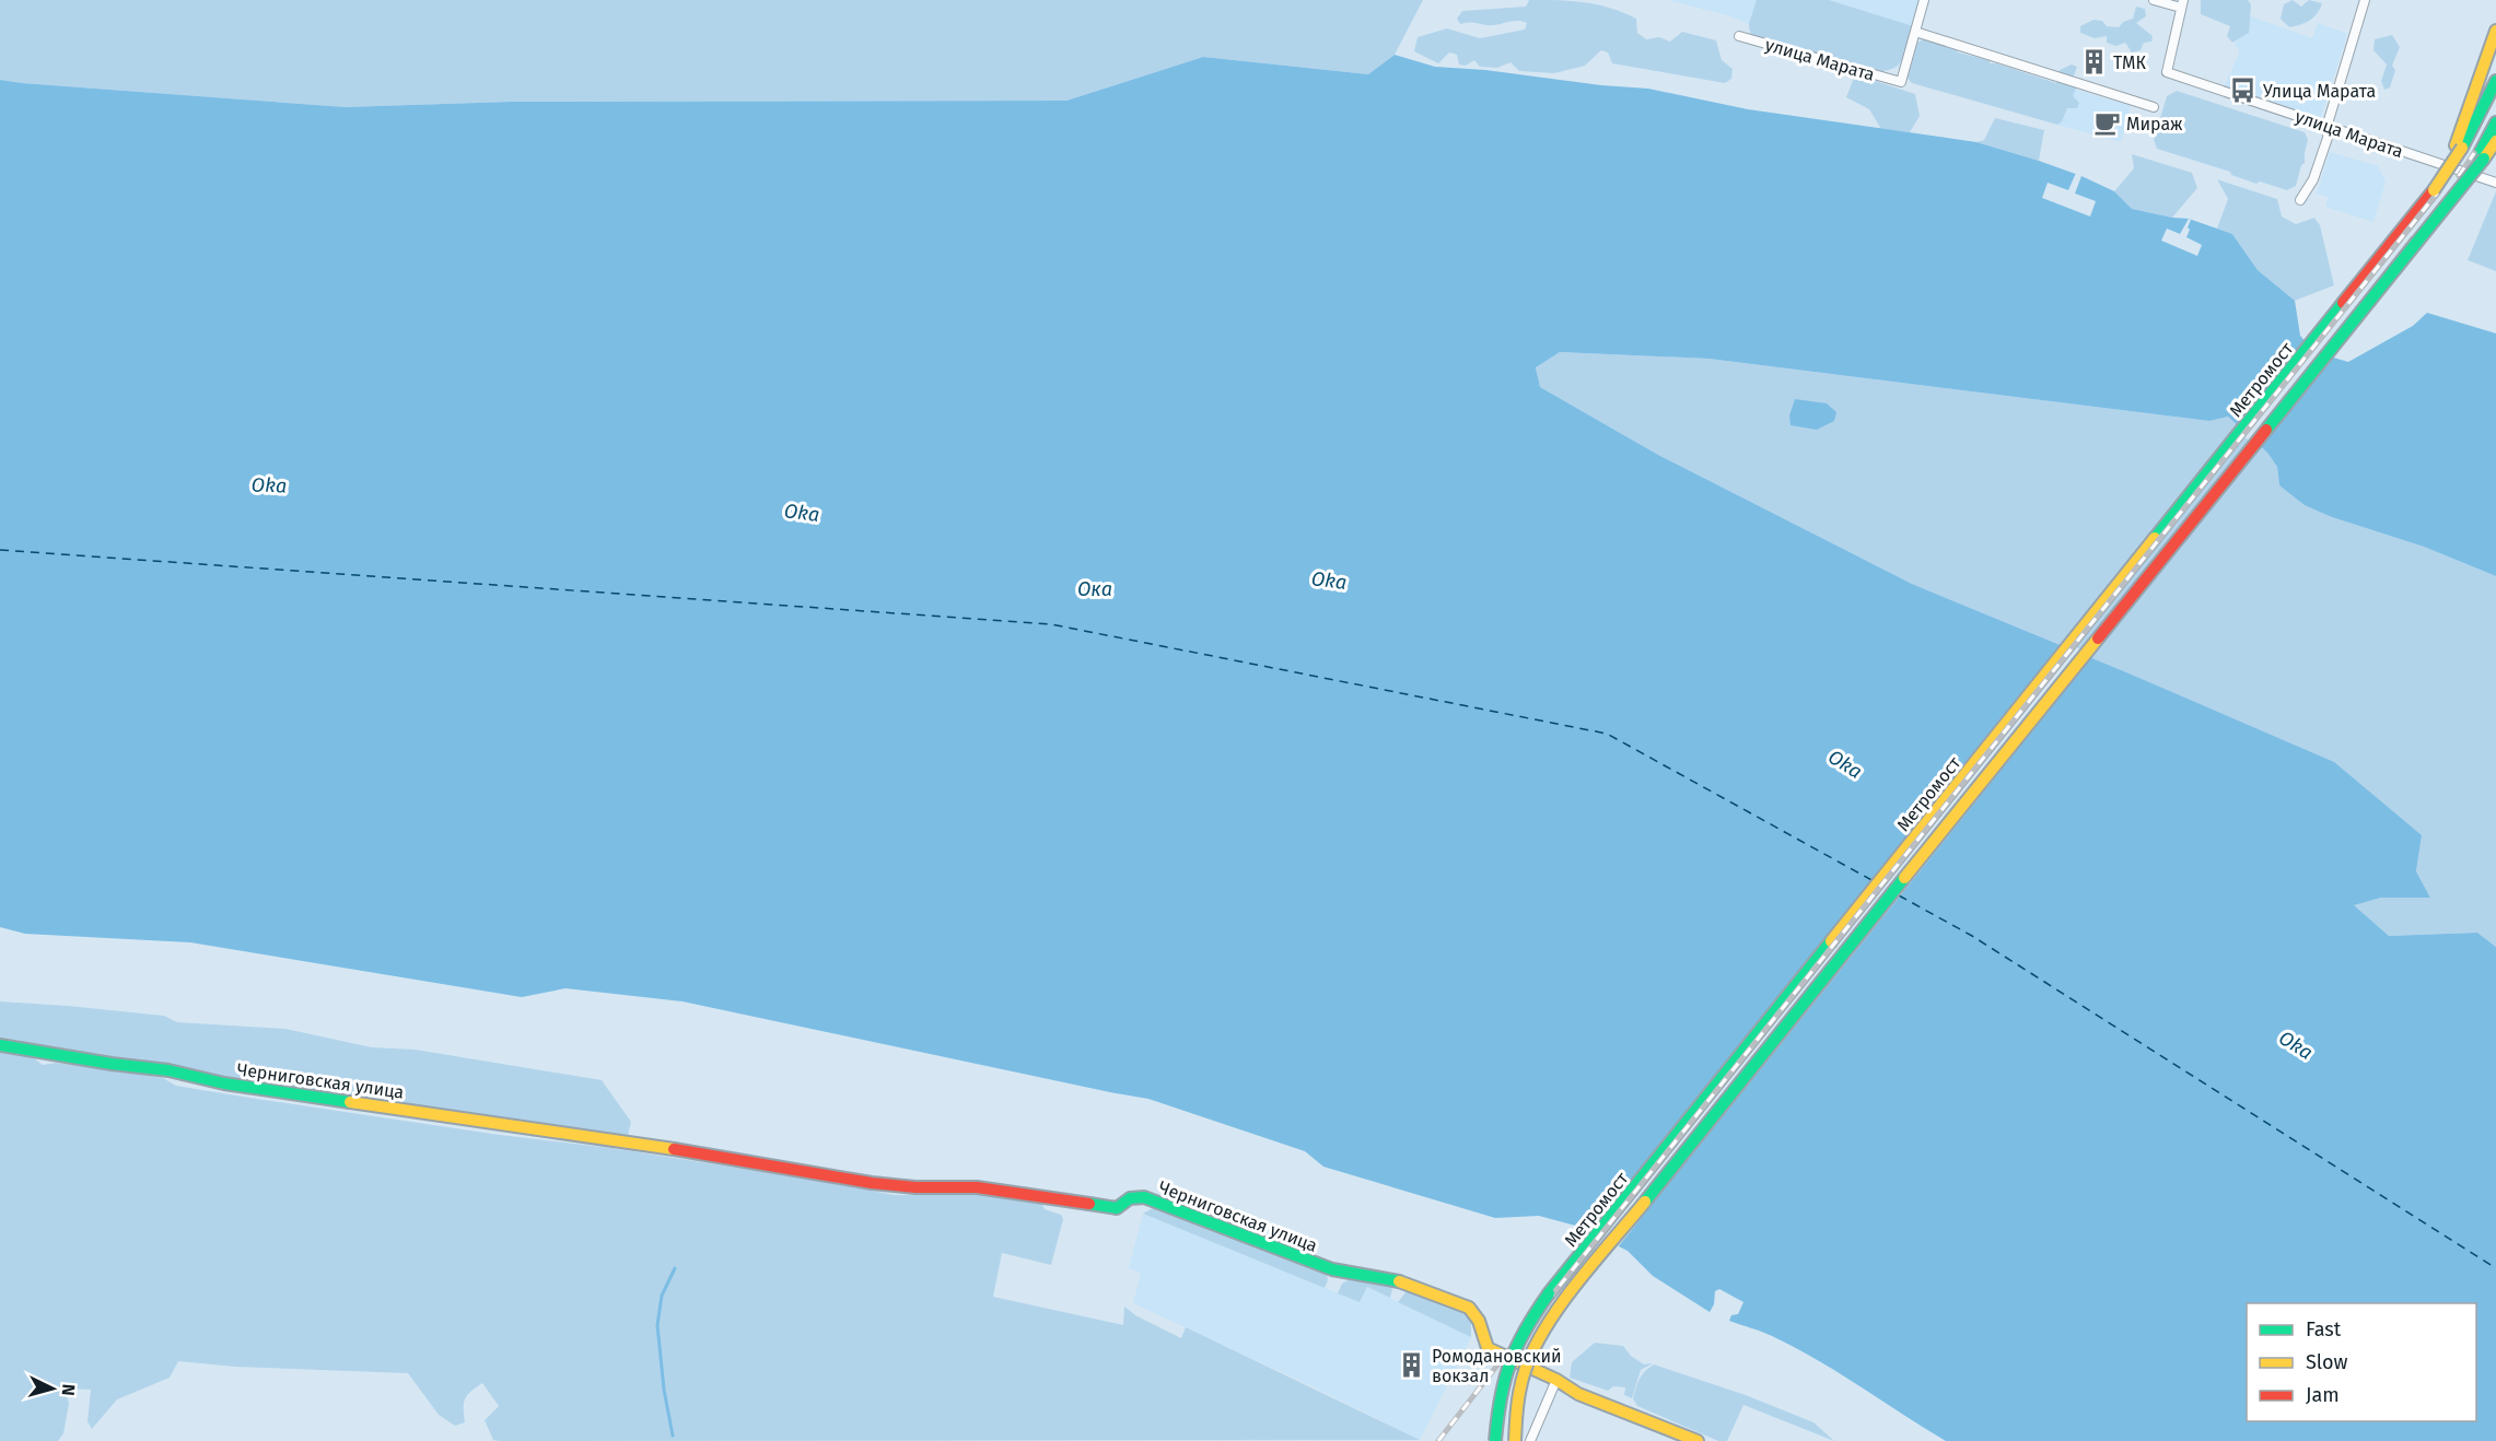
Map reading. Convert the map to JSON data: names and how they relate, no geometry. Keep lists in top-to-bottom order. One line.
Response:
{"streets":{"main road":["Метромост","Черниговская улица"],"street":["улица Марата"]},"water":["Oka","Ока"],"places":{"building":["ТМК","Ромодановский вокзал"],"bus stop":["Улица Марата"],"cafe":["Мираж"]},"legend":["Fast","Slow","Jam"],"north":"right"}
